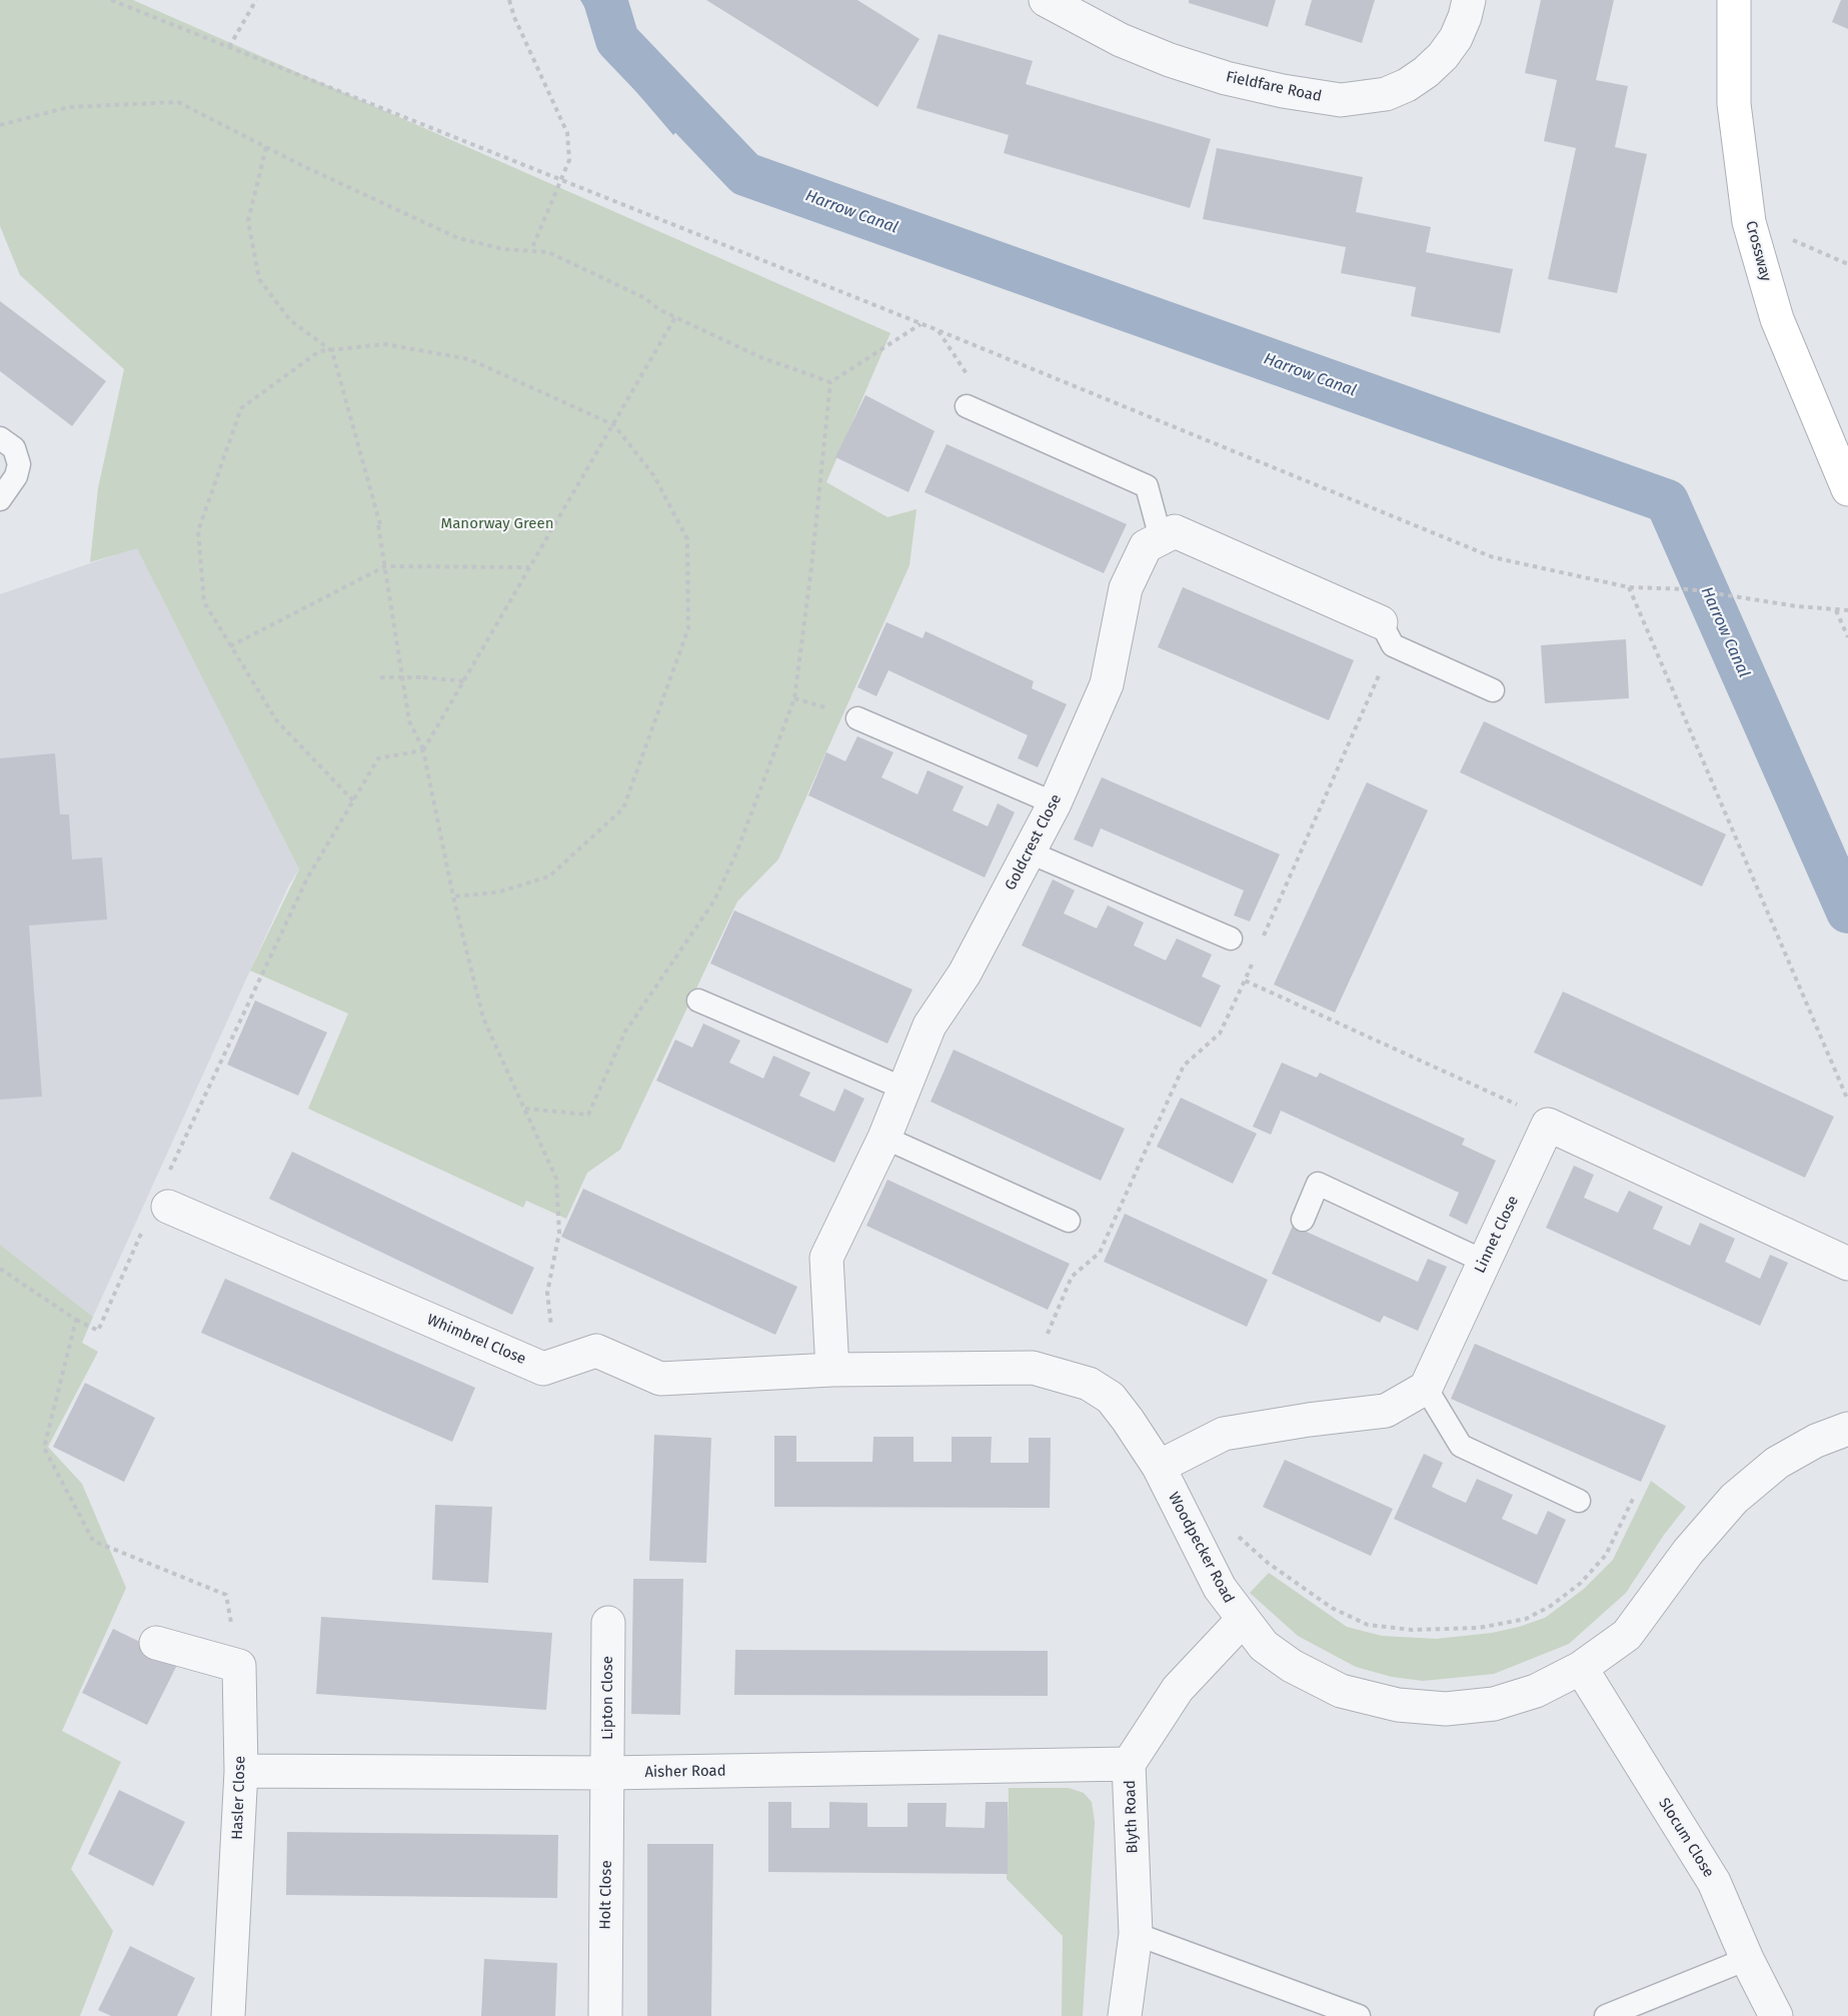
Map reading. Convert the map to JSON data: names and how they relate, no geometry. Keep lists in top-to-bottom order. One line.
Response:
{"streets":{"street":["Fieldfare Road","Crossway","Goldcrest Close","Linnet Close","Whimbrel Close","Woodpecker Road","Lipton Close","Aisher Road","Hasler Close","Blyth Road","Slocum Close","Holt Close"]},"crossings":[["Goldcrest Close","Whimbrel Close"],["Goldcrest Close","Woodpecker Road"],["Whimbrel Close","Woodpecker Road"],["Woodpecker Road","Blyth Road"],["Woodpecker Road","Slocum Close"],["Lipton Close","Aisher Road"],["Lipton Close","Holt Close"],["Aisher Road","Hasler Close"],["Aisher Road","Blyth Road"],["Aisher Road","Holt Close"]],"water":["Harrow Canal"],"parks":["Manorway Green"]}
